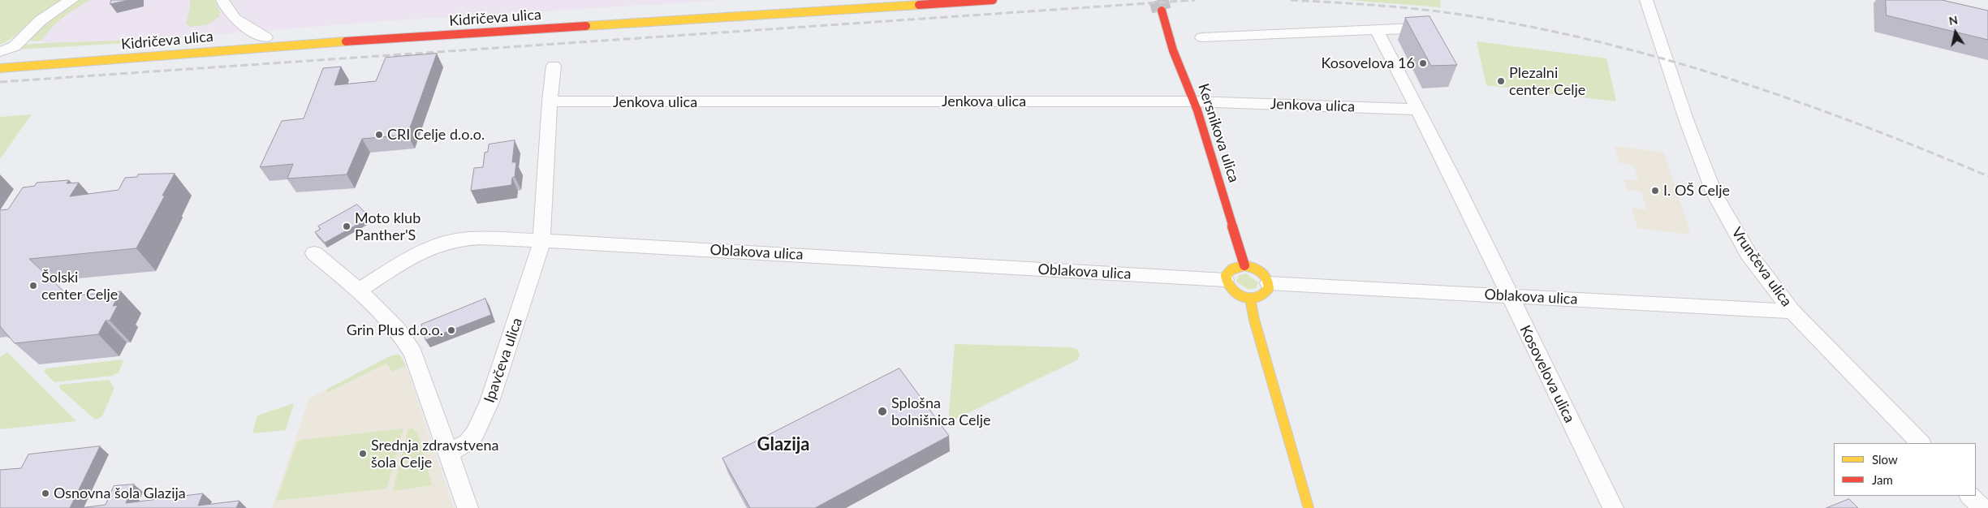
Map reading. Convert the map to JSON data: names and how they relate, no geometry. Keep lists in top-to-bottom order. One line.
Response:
{"streets":{"main road":["Kidričeva ulica","Kersnikova ulica"],"street":["Jenkova ulica","Oblakova ulica","Vrunčeva ulica","Ipavčeva ulica","Kosovelova ulica"]},"crossings":[["Jenkova ulica","Kersnikova ulica"],["Jenkova ulica","Ipavčeva ulica"],["Jenkova ulica","Kosovelova ulica"],["Kersnikova ulica","Oblakova ulica"],["Oblakova ulica","Vrunčeva ulica"],["Oblakova ulica","Ipavčeva ulica"],["Oblakova ulica","Kosovelova ulica"]],"districts":["Glazija"],"places":["Kosovelova 16","Plezalni center Celje","CRI Celje d.o.o.","I. OŠ Celje","Moto klub Panther'S","Šolski center Celje","Grin Plus d.o.o.","Splošna bolnišnica Celje","Srednja zdravstvena šola Celje","Osnovna šola Glazija"],"legend":["Slow","Jam"],"north":"top"}
